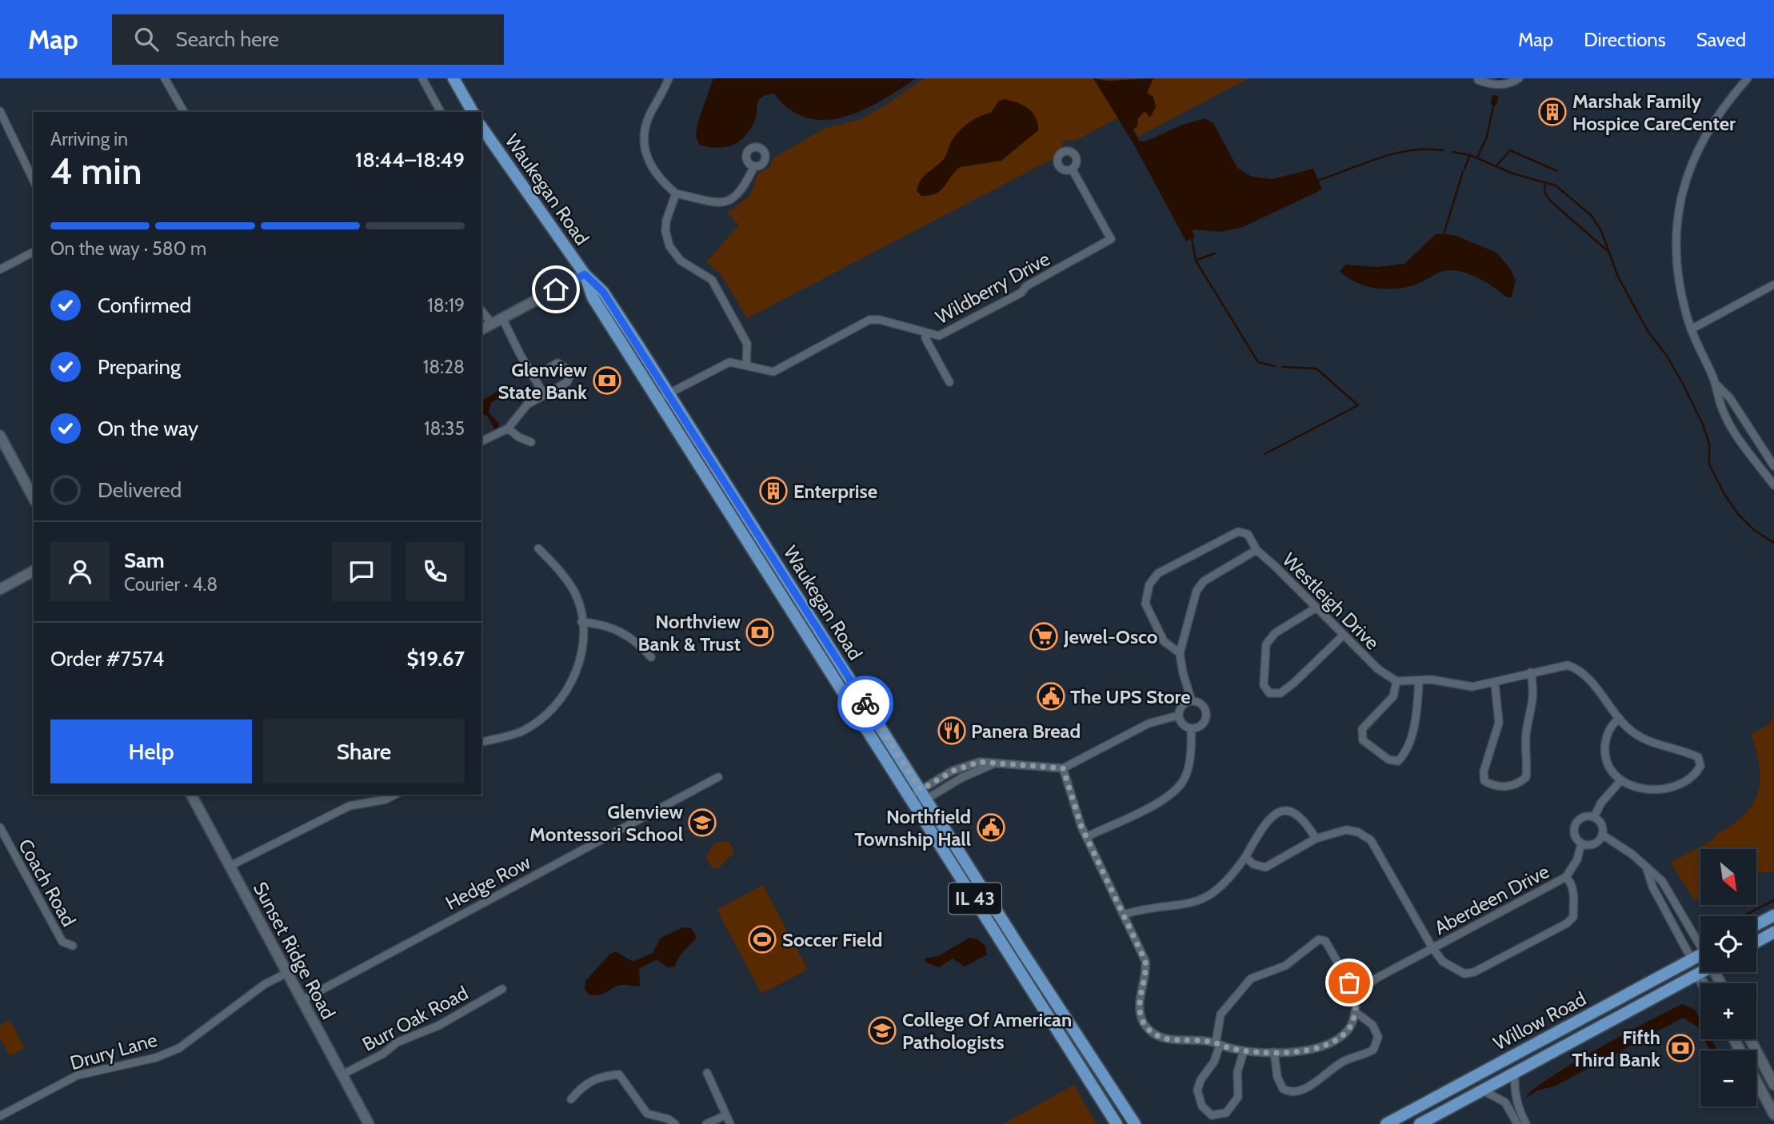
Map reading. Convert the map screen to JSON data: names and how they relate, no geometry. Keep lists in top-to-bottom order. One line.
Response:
{"streets":{"main road":["Waukegan Road","IL 43","Willow Road"],"street":["Wildberry Drive","Westleigh Drive","Coach Road","Hedge Row","Aberdeen Drive","Sunset Ridge Road","Burr Oak Road","Drury Lane"]},"crossings":[["Waukegan Road","Wildberry Drive"],["Hedge Row","Sunset Ridge Road"],["Sunset Ridge Road","Burr Oak Road"],["Sunset Ridge Road","Drury Lane"]],"places":{"building":["Marshak Family Hospice CareCenter","Enterprise"],"bank":["Glenview State Bank","Northview Bank & Trust","Fifth Third Bank"],"supermarket":["Jewel-Osco"],"public building":["The UPS Store","Northfield Township Hall"],"restaurant":["Panera Bread"],"school or university":["Glenview Montessori School","College Of American Pathologists"],"sports":["Soccer Field"]},"north":"bottom right","page":{"header":"Map","search":"Search here","nav":["Map","Directions","Saved"],"heading":["4 min","Arriving in","18:44–18:49"],"panel":["Sam","Courier · 4.8","Order #7574","$19.67"],"bar":"On the way · 580 m","list":[["Confirmed","18:19"],["Preparing","18:28"],["On the way","18:35"],"Delivered"],"buttons":["Help","Share"],"map_buttons":["+","−"]}}
